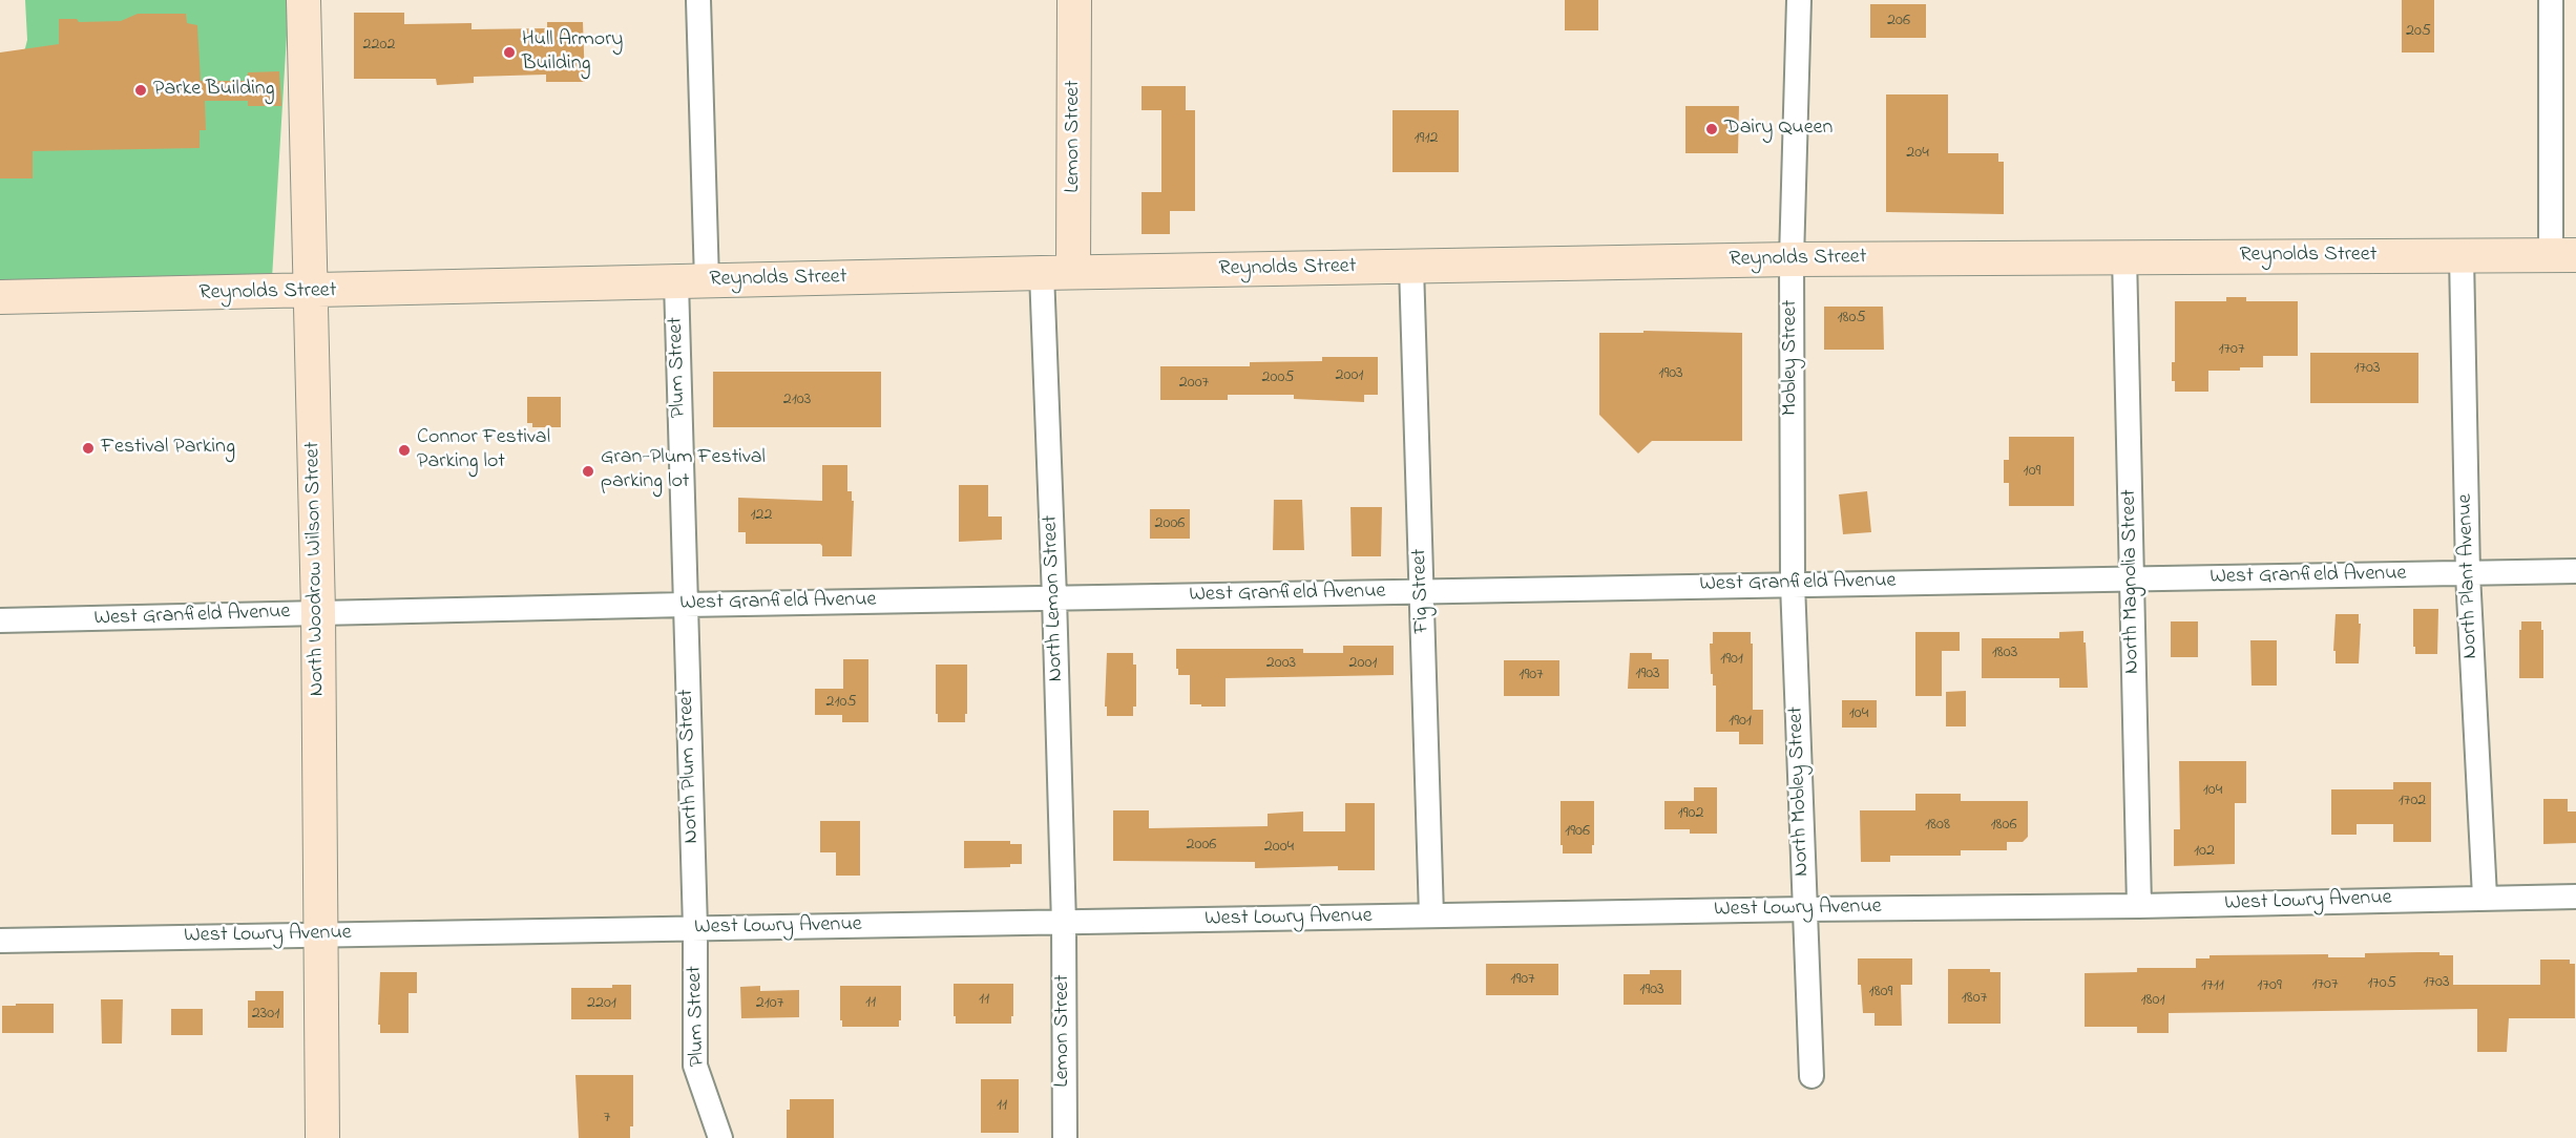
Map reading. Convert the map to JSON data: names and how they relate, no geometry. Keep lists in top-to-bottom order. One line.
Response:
{"streets":{"main road":["Lemon Street","Reynolds Street","North Woodrow Wilson Street"],"street":["Mobley Street","Plum Street","West Granfield Avenue","North Plant Avenue","North Magnolia Street","Fig Street","North Lemon Street","North Plum Street","North Mobley Street","West Lowry Avenue"]},"crossings":[["Lemon Street","Reynolds Street"],["Lemon Street","North Lemon Street"],["Lemon Street","West Lowry Avenue"],["Reynolds Street","Mobley Street"],["Reynolds Street","Plum Street"],["Reynolds Street","North Woodrow Wilson Street"],["Reynolds Street","North Plant Avenue"],["Reynolds Street","North Magnolia Street"],["Reynolds Street","Fig Street"],["Reynolds Street","North Lemon Street"],["Mobley Street","West Granfield Avenue"],["Mobley Street","North Mobley Street"],["Plum Street","West Granfield Avenue"],["Plum Street","North Plum Street"],["Plum Street","West Lowry Avenue"],["North Woodrow Wilson Street","West Granfield Avenue"],["North Woodrow Wilson Street","West Lowry Avenue"],["West Granfield Avenue","North Plant Avenue"],["West Granfield Avenue","North Magnolia Street"],["West Granfield Avenue","Fig Street"],["West Granfield Avenue","North Lemon Street"],["West Granfield Avenue","North Plum Street"],["West Granfield Avenue","North Mobley Street"],["North Plant Avenue","West Lowry Avenue"],["North Magnolia Street","West Lowry Avenue"],["Fig Street","West Lowry Avenue"],["North Lemon Street","West Lowry Avenue"],["North Plum Street","West Lowry Avenue"],["North Mobley Street","West Lowry Avenue"]],"places":["Hull Armory Building","Parke Building","Dairy Queen","Festival Parking","Connor Festival Parking lot","Gran-Plum Festival parking lot"],"house_numbers":["206","205","2202","1912","204","1805","1707","1703","1903","2001","2005","2007","2103","109","122","2006","1803","1901","2003","2001","1903","1907","2105","104","1901","104","1702","1902","1808","1806","1906","2006","2004","102","1907","1703","1705","1707","1711","1709","1903","1809","1807","11","1801","11","2201","2107","2301","11","7"]}
